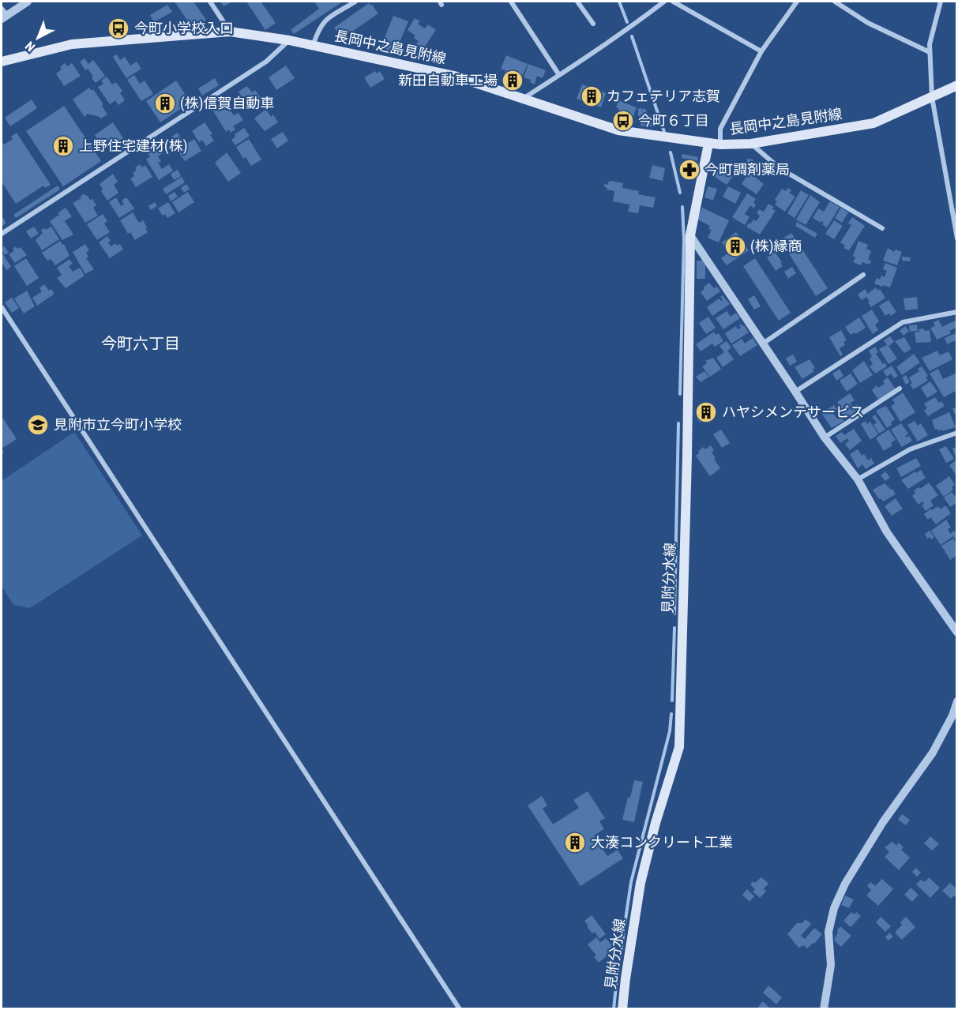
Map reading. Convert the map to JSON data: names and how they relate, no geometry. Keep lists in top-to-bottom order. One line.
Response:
{"streets":{"main road":["長岡中之島見附線","見附分水線"]},"crossings":[["長岡中之島見附線","見附分水線"]],"districts":["今町六丁目"],"places":{"bus stop":["今町小学校入口","今町６丁目"],"building":["新田自動車工場","カフェテリア志賀","(株)信賀自動車","上野住宅建材(株)","(株)縁商","ハヤシメンテサービス","大湊コンクリート工業"],"pharmacy":["今町調剤薬局"],"school or university":["見附市立今町小学校"]},"north":"bottom left"}
